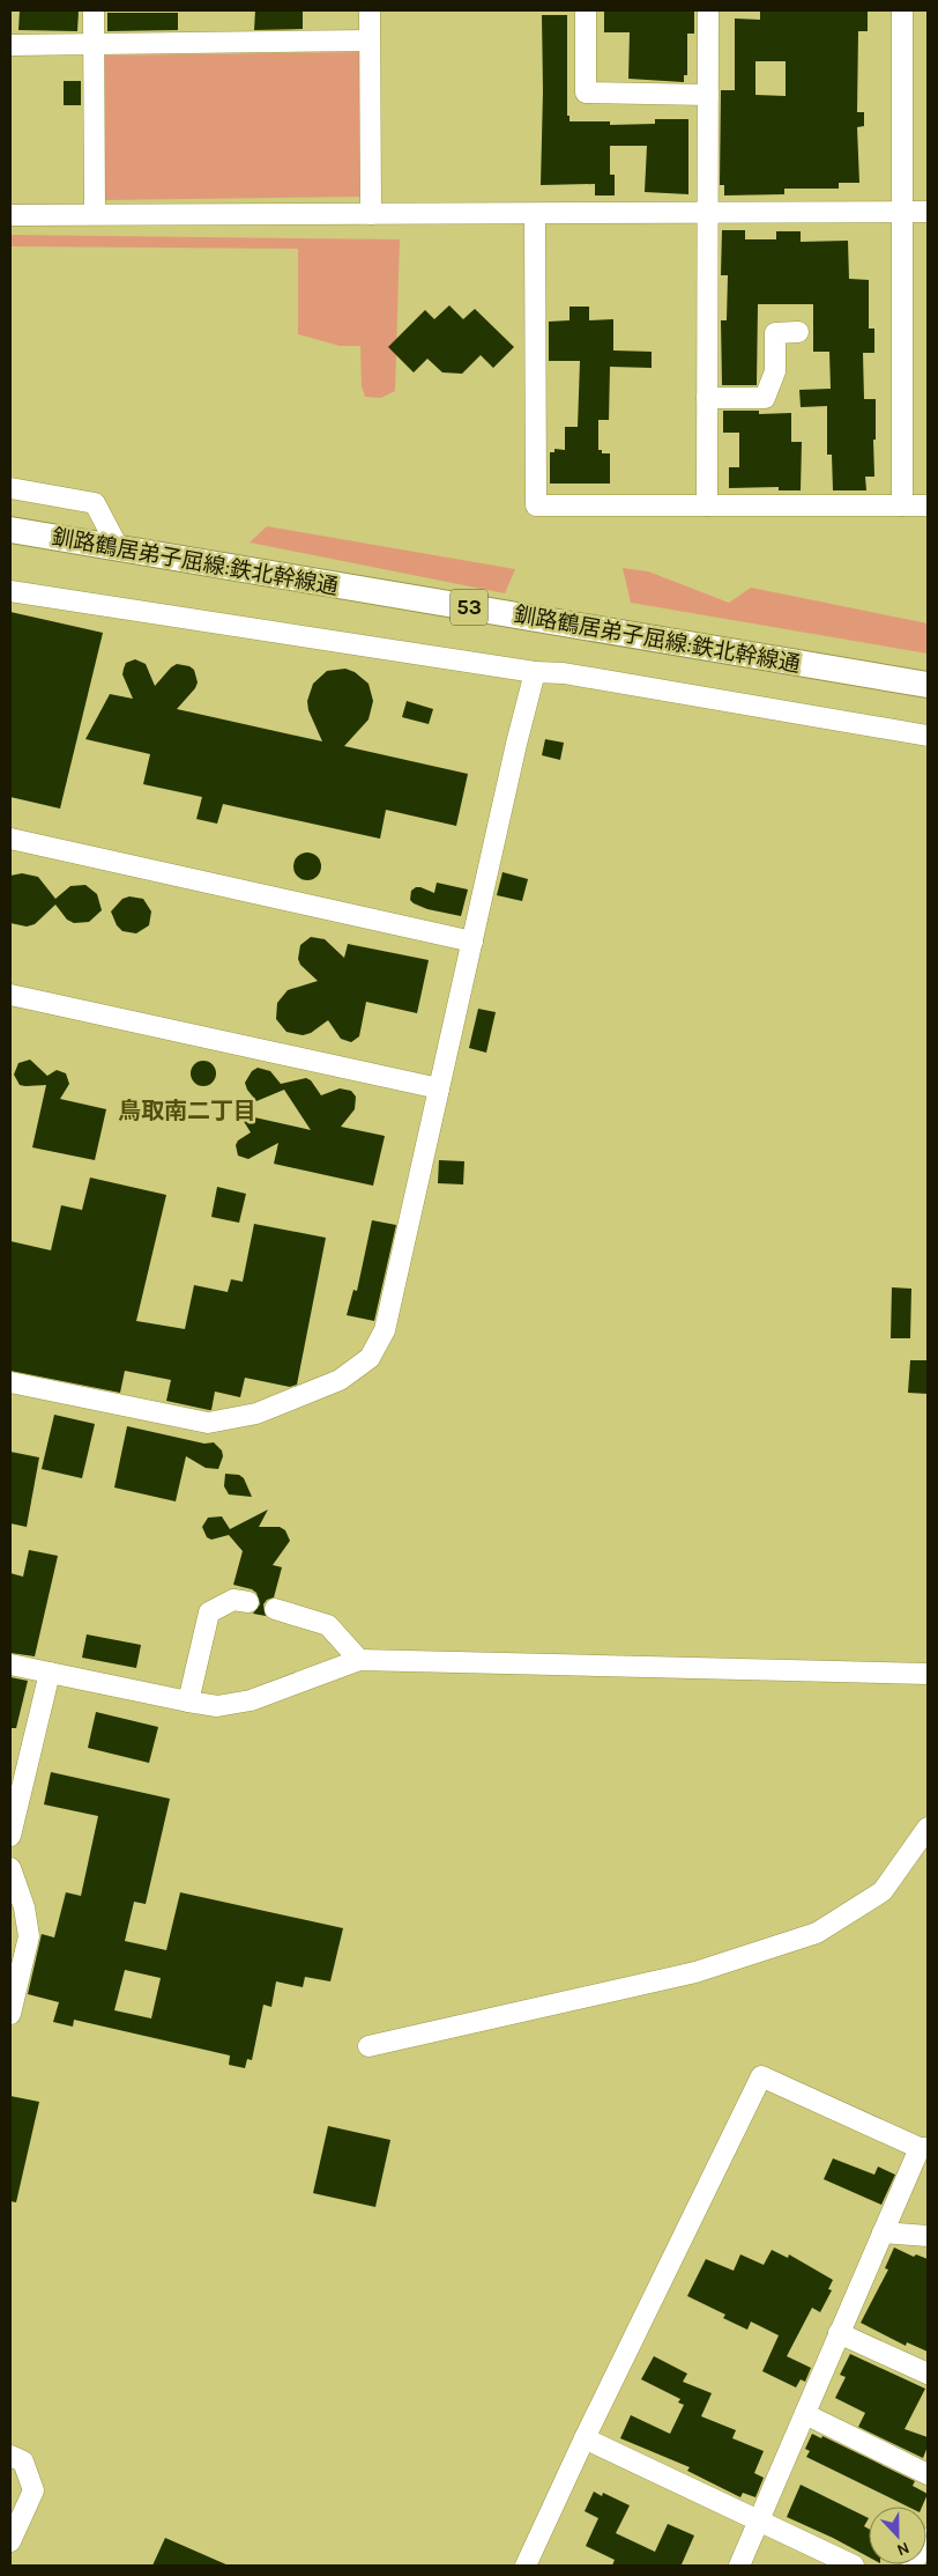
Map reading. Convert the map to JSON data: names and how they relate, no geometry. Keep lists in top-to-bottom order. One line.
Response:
{"streets":{"main road":["釧路鶴居弟子屈線:鉄北幹線通","53"]},"districts":["鳥取南二丁目"],"north":"bottom"}
